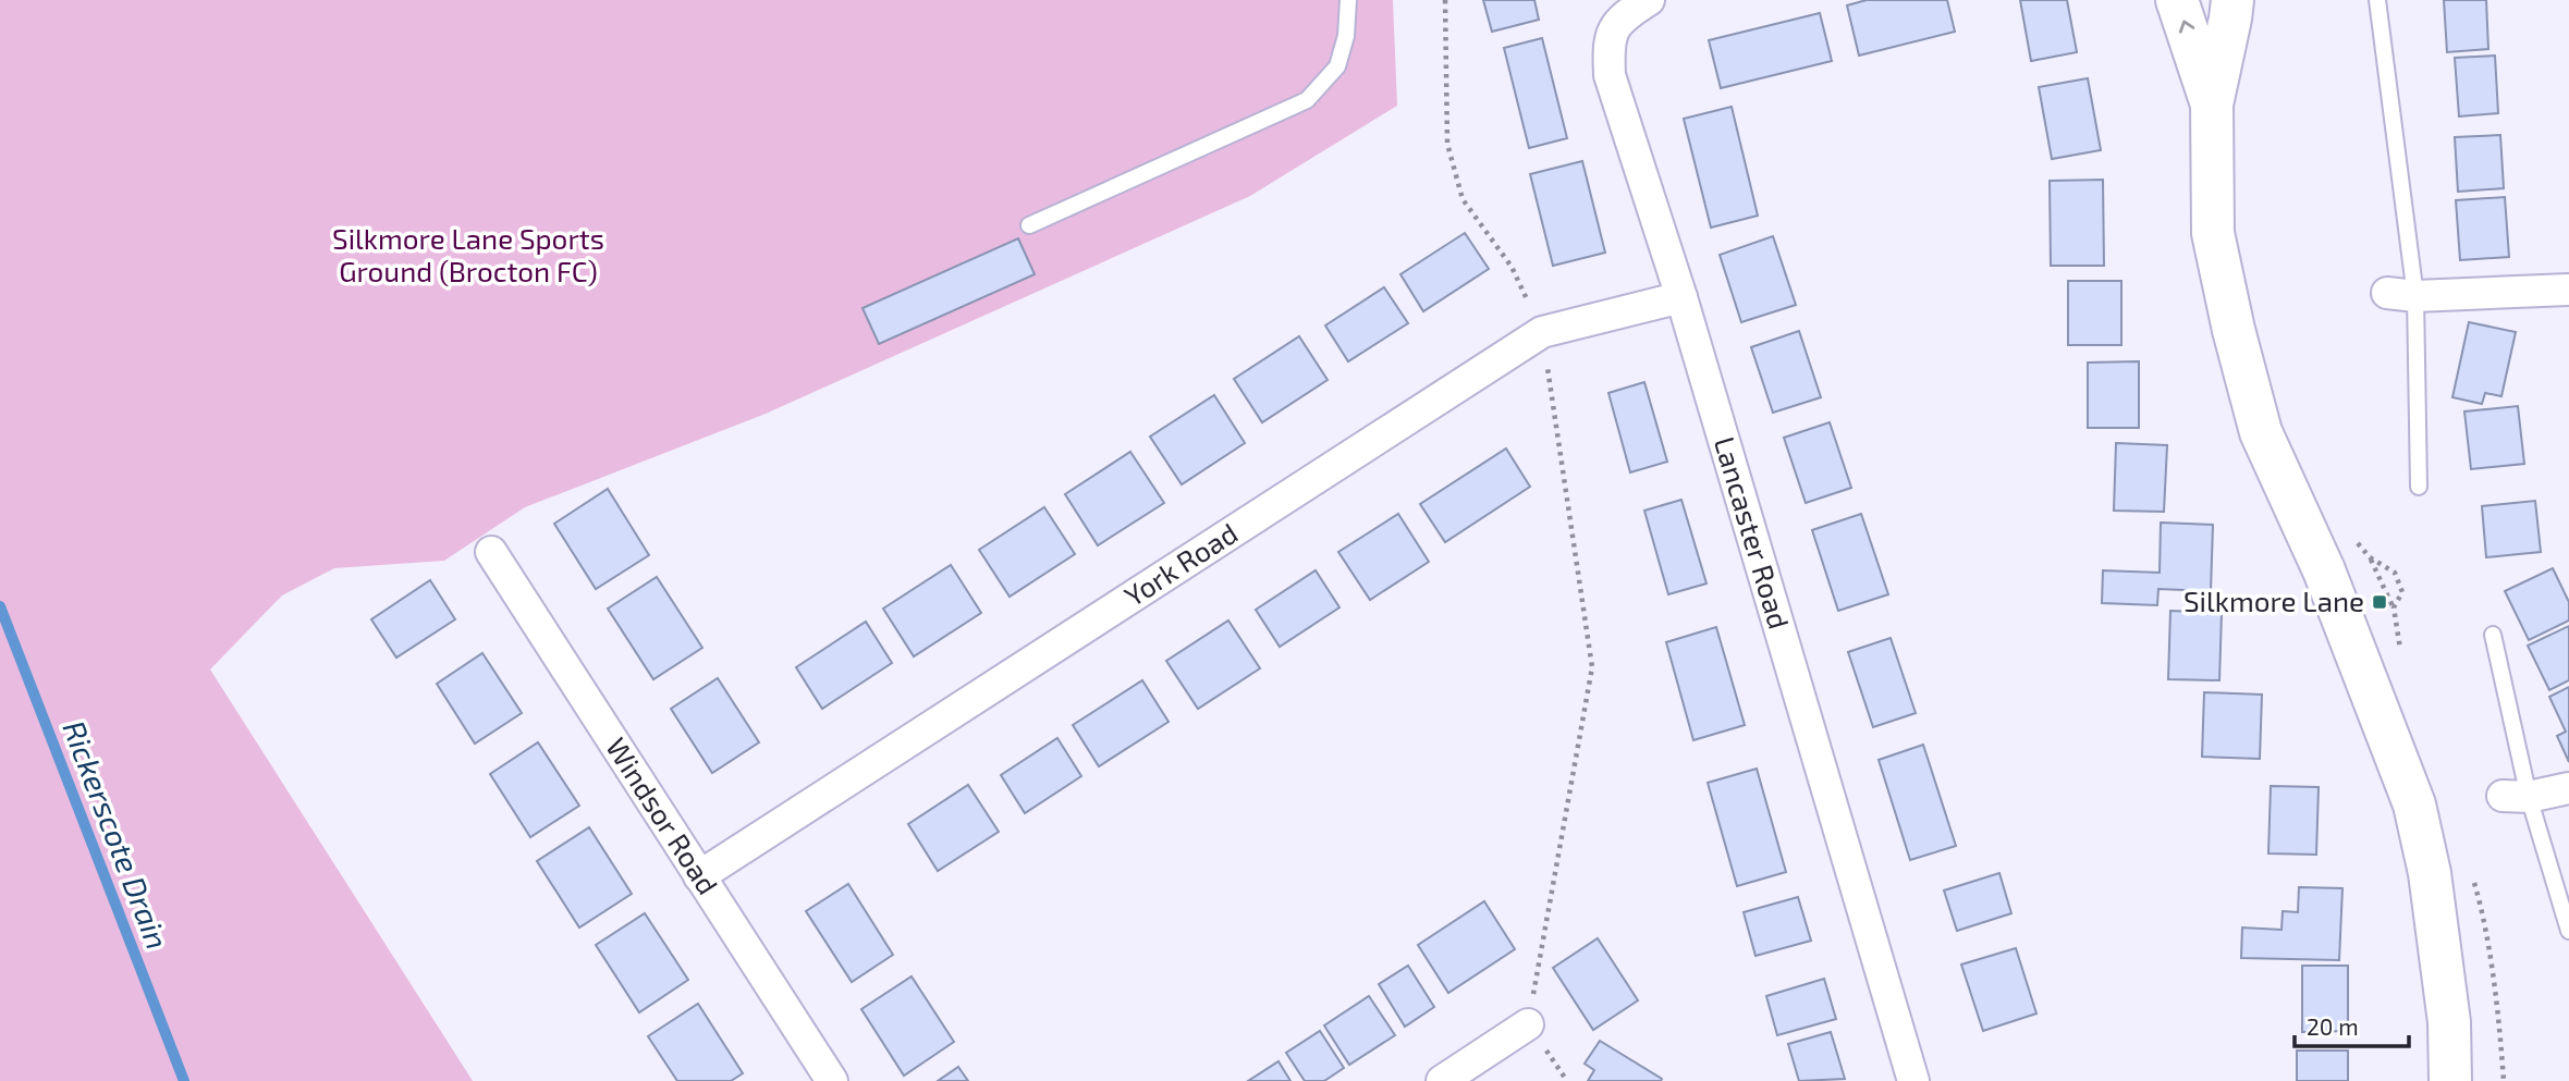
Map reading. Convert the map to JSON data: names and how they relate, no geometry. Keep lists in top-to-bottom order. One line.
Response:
{"streets":{"street":["Lancaster Road","York Road","Windsor Road"]},"crossings":[["Lancaster Road","York Road"],["York Road","Windsor Road"]],"water":["Rickerscote Drain"],"parks":["Silkmore Lane Sports Ground (Brocton FC)"],"places":{"transit":["Silkmore Lane"]},"scale_bar":"20 m"}
